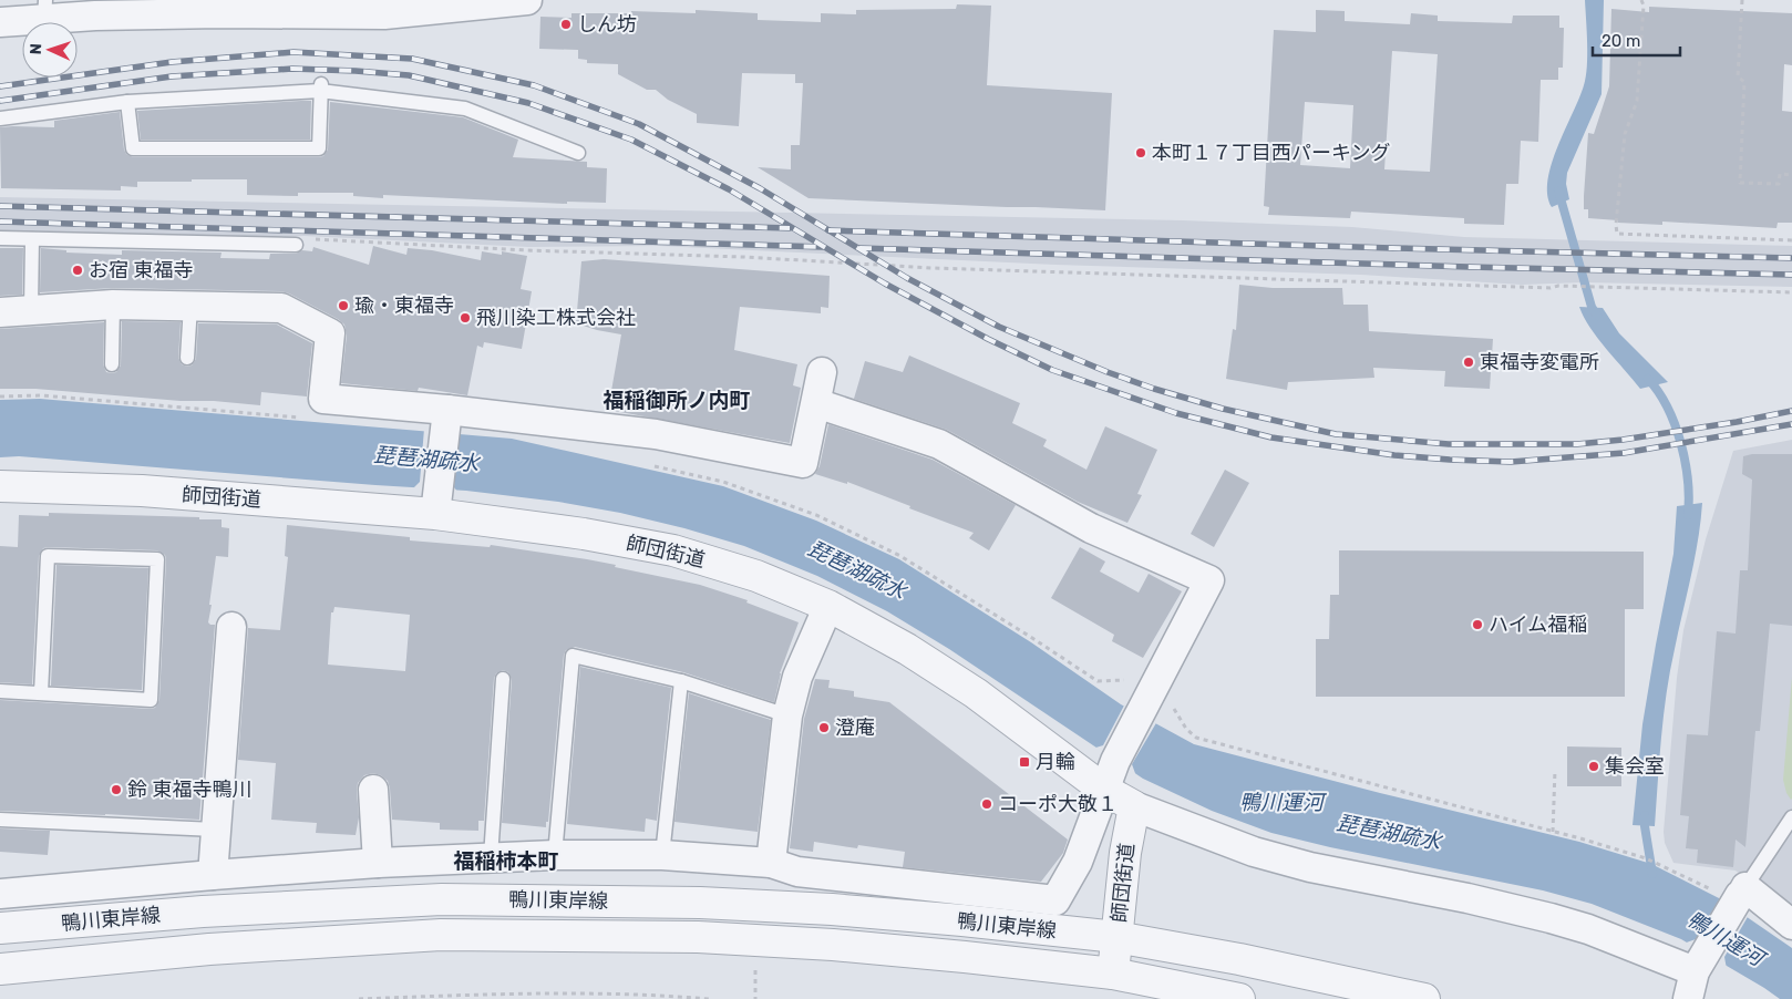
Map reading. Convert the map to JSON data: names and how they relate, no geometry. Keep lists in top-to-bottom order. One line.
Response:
{"streets":{"street":["師団街道","鴨川東岸線"]},"crossings":[["師団街道","鴨川東岸線"]],"districts":["福稲御所ノ内町","福稲柿本町"],"water":["琵琶湖疏水","鴨川運河"],"places":{"other":["しん坊","本町１７丁目西パーキング","お宿 東福寺","瑜・東福寺","飛川染工株式会社","東福寺変電所","ハイム福稲","澄庵","集会室","鈴 東福寺鴨川","コーポ大敬１"],"transit":["月輪"]},"scale_bar":"20 m","north":"left"}
